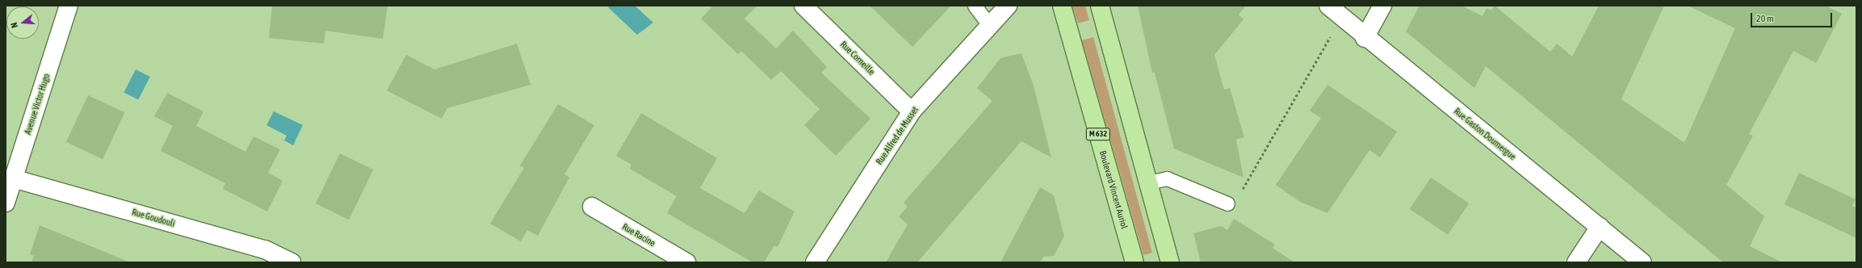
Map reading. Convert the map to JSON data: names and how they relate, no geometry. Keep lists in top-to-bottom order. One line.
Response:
{"streets":{"main road":["M 632","Boulevard Vincent Auriol"],"street":["Rue Corneille","Avenue Victor Hugo","Rue Gaston Doumergue","Rue Alfred de Musset","Rue Goudouli","Rue Racine"]},"crossings":[["Rue Corneille","Rue Alfred de Musset"],["Avenue Victor Hugo","Rue Goudouli"]],"scale_bar":"20 m","north":"left"}
